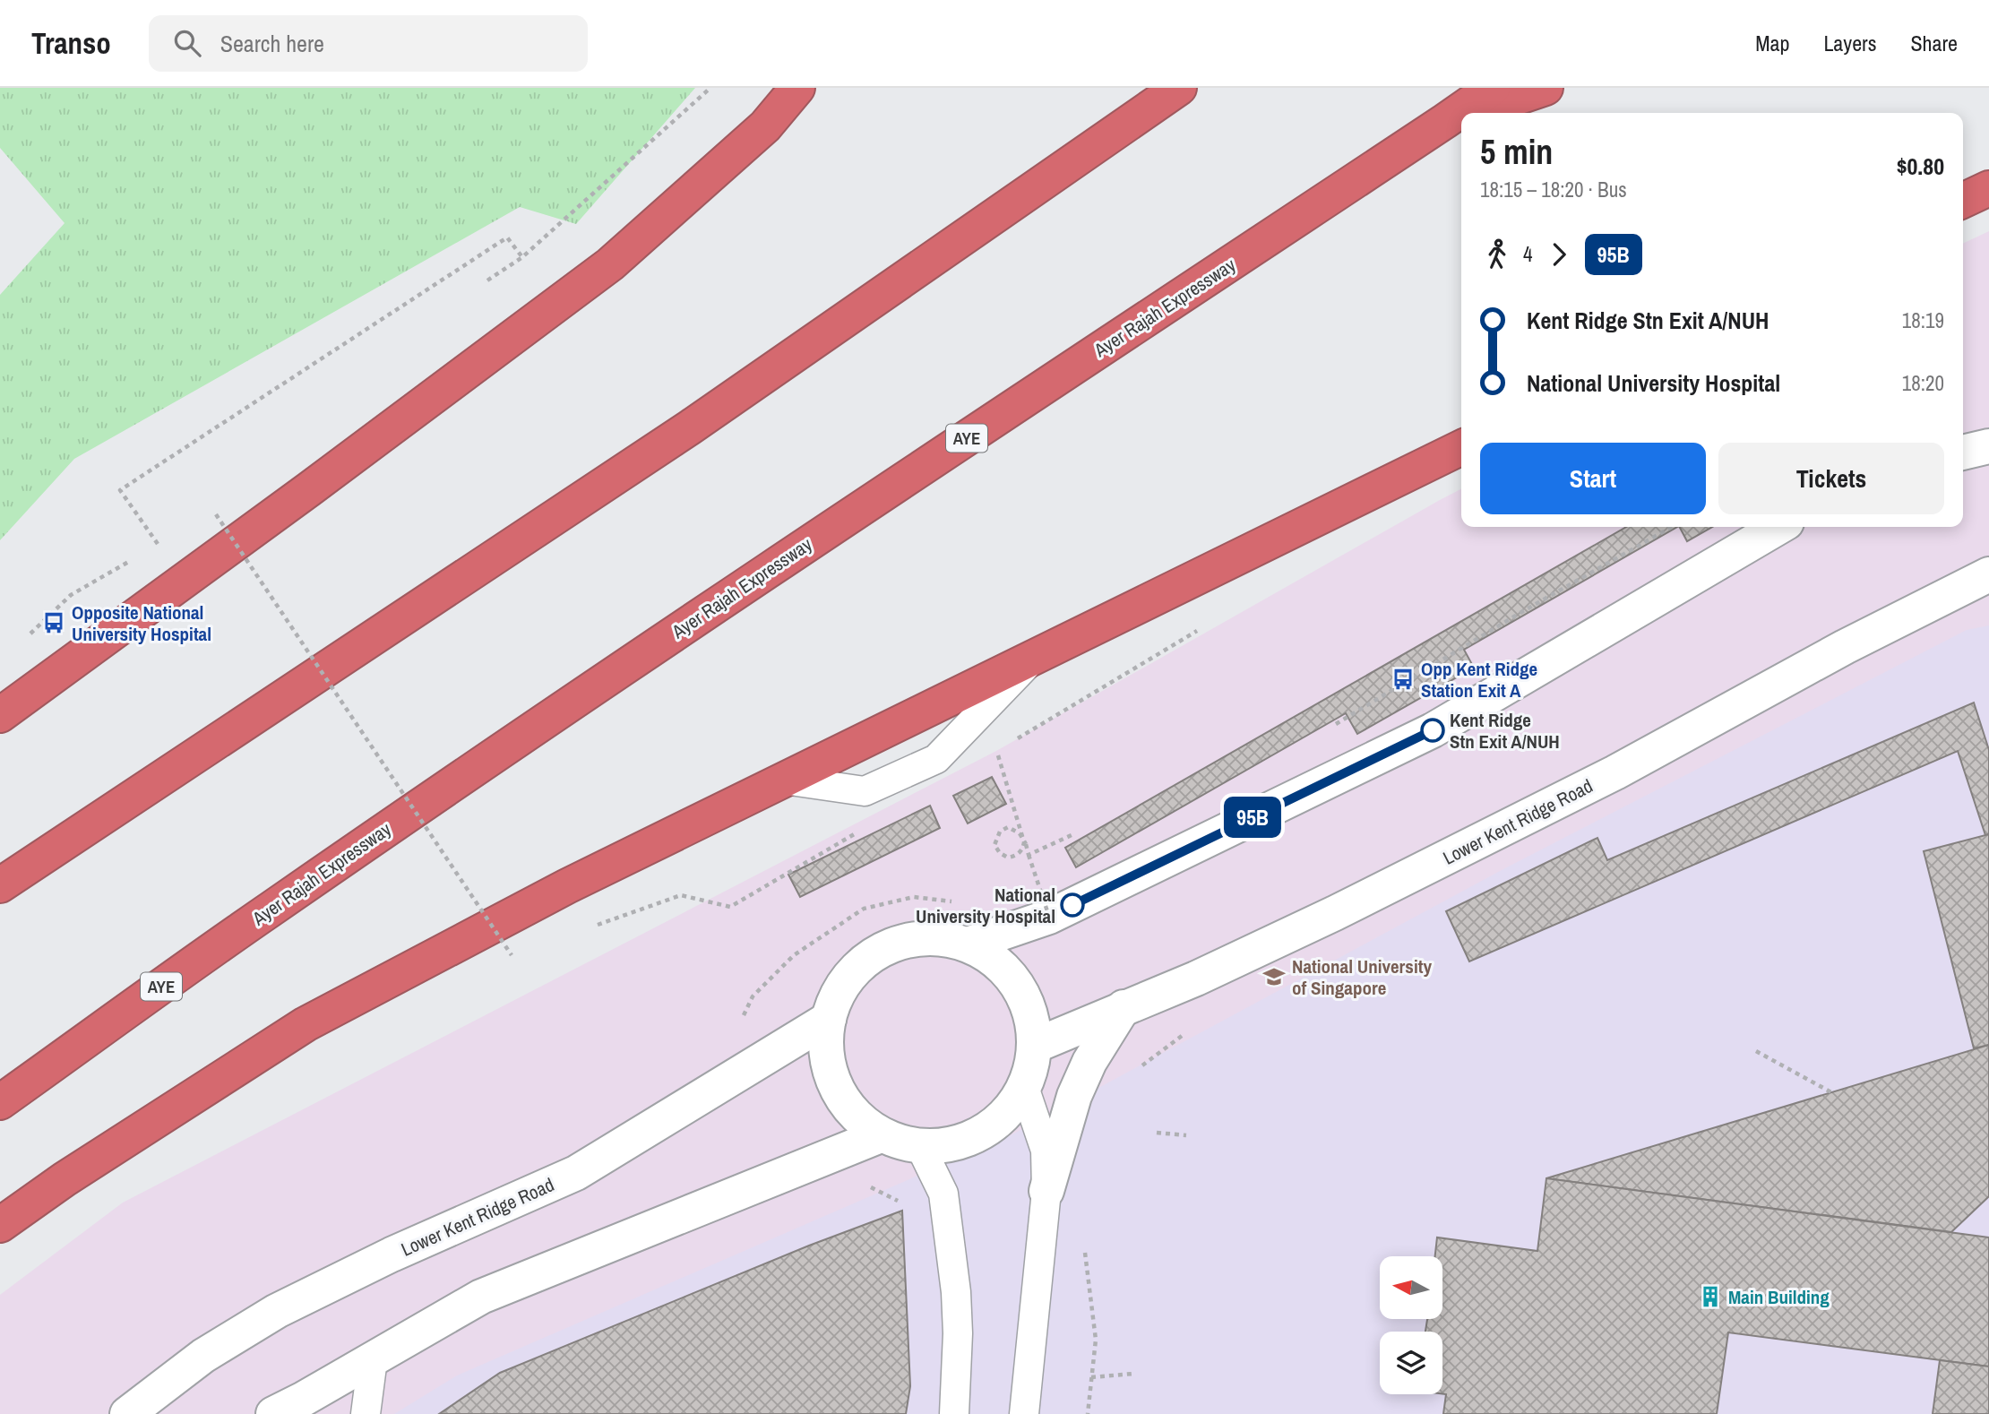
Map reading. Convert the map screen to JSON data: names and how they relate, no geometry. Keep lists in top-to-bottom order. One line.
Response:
{"streets":{"highway":["Ayer Rajah Expressway","AYE"],"street":["Lower Kent Ridge Road"]},"places":{"bus stop":["Opposite National University Hospital","Opp Kent Ridge Station Exit A"],"other":["Kent Ridge Stn Exit A/NUH","National University Hospital"],"school or university":["National University of Singapore"],"building":["Main Building"]},"lines":["bus line 95B"],"north":"left","page":{"header":"Transo","search":"Search here","nav":["Map","Layers","Share"],"on_map":"95B","heading":["5 min","18:15 – 18:20 · Bus","$0.80"],"legs":["4","95B"],"list":[{"name":"Kent Ridge Stn Exit A/NUH","value":"18:19"},{"name":"National University Hospital","value":"18:20"}],"buttons":["Start","Tickets"]}}
